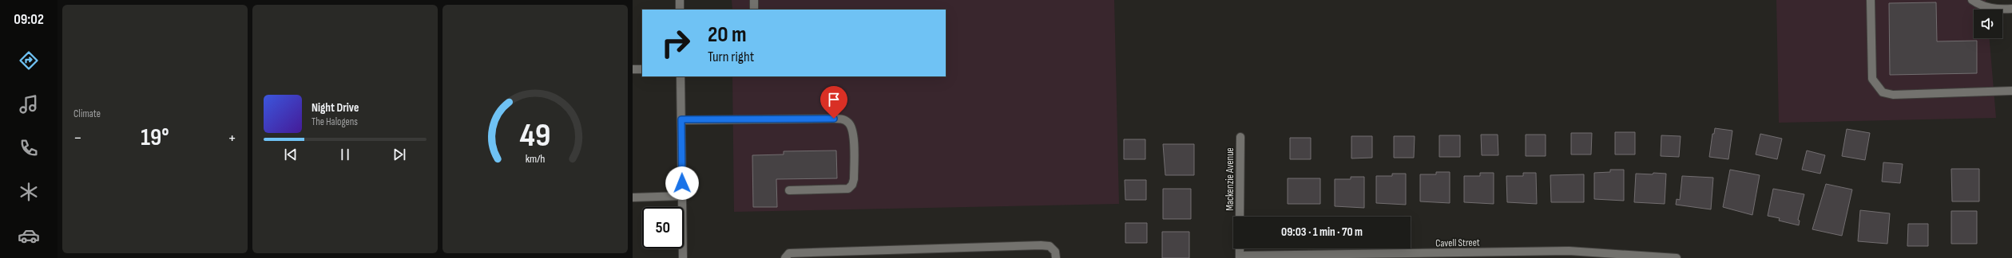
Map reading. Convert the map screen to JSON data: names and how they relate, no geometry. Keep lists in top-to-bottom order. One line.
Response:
{"streets":{"street":["Mackenzie Avenue","Cavell Street"]},"page":{"tabs":"09:02","tile":"Climate","turn":["20 m","Turn right"],"song":["Night Drive","The Halogens"],"heat":["−","19°","+"],"limit":"50","trip":"09:03 · 1 min · 70 m","gauge":["49","km/h"]}}
